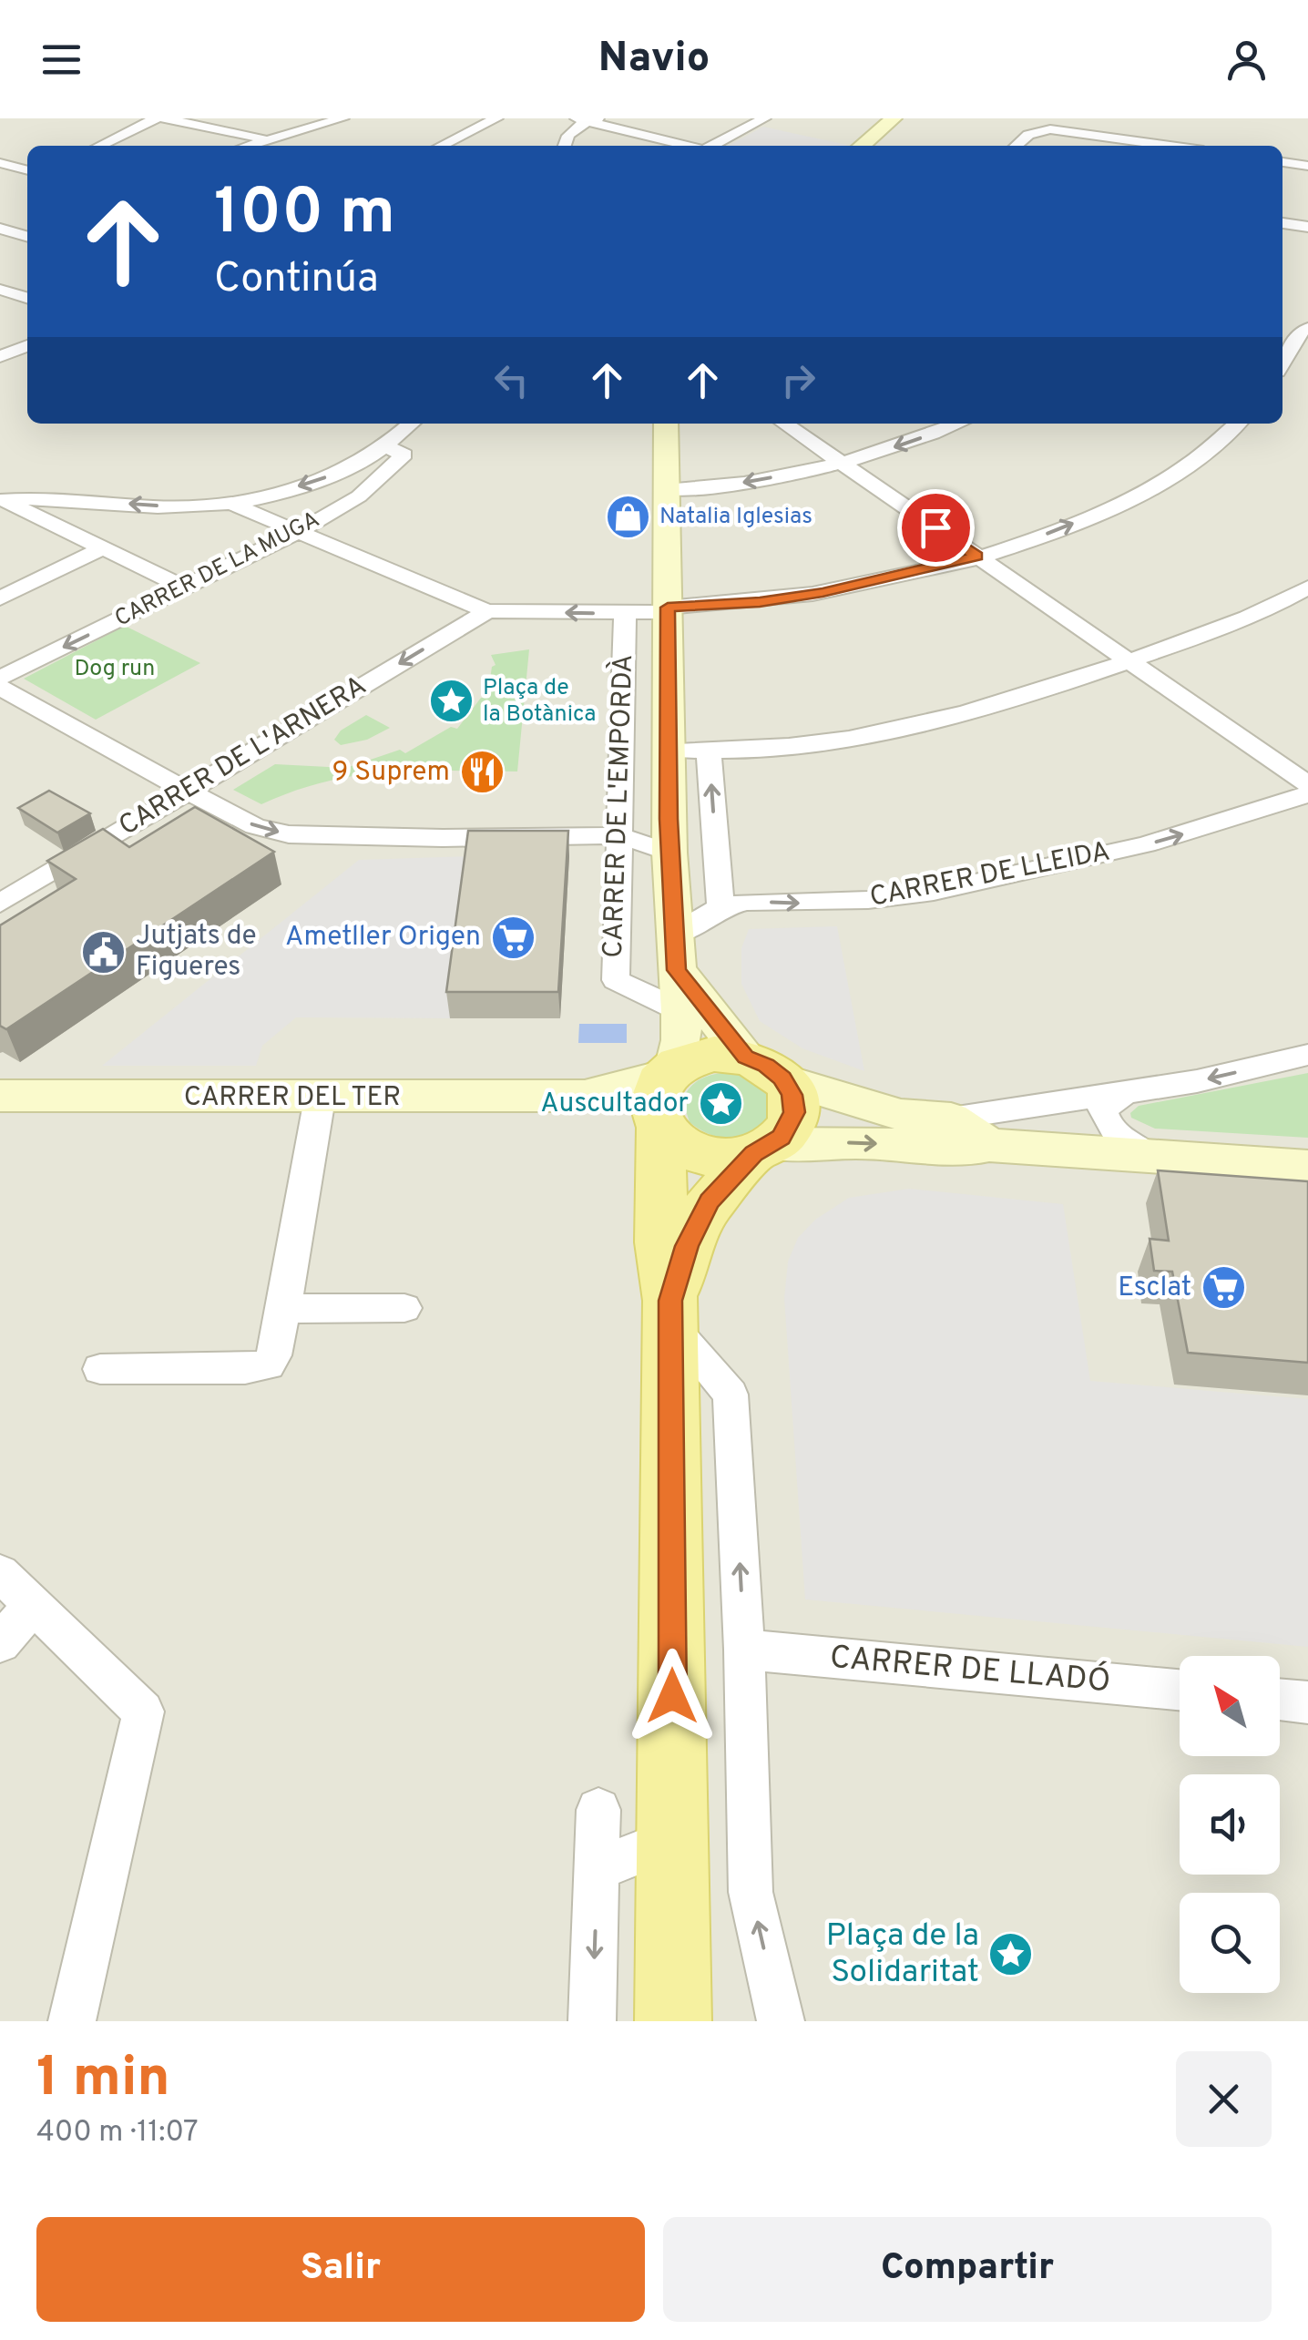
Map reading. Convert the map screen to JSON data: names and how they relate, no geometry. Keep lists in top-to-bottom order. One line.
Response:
{"streets":{"main road":["CARRER DE L'EMPORDÀ","CARRER DEL TER"],"street":["CARRER DE LA MUGA","CARRER DE L'ARNERA","CARRER DE LLEIDA","CARRER DE LLADÓ"]},"crossings":[["CARRER DE L'EMPORDÀ","CARRER DE LLEIDA"]],"parks":["Dog run"],"places":{"shop":["Natalia Iglesias"],"place":["Plaça de la Botànica","Auscultador","Plaça de la Solidaritat"],"restaurant":["9 Suprem"],"supermarket":["Ametller Origen","Esclat"],"public building":["Jutjats de Figueres"]},"north":"top left","page":{"header":"Navio","turn":["100 m","Continúa"],"heading":["1 min","400 m · 11:07"],"buttons":["Salir","Compartir"]}}
